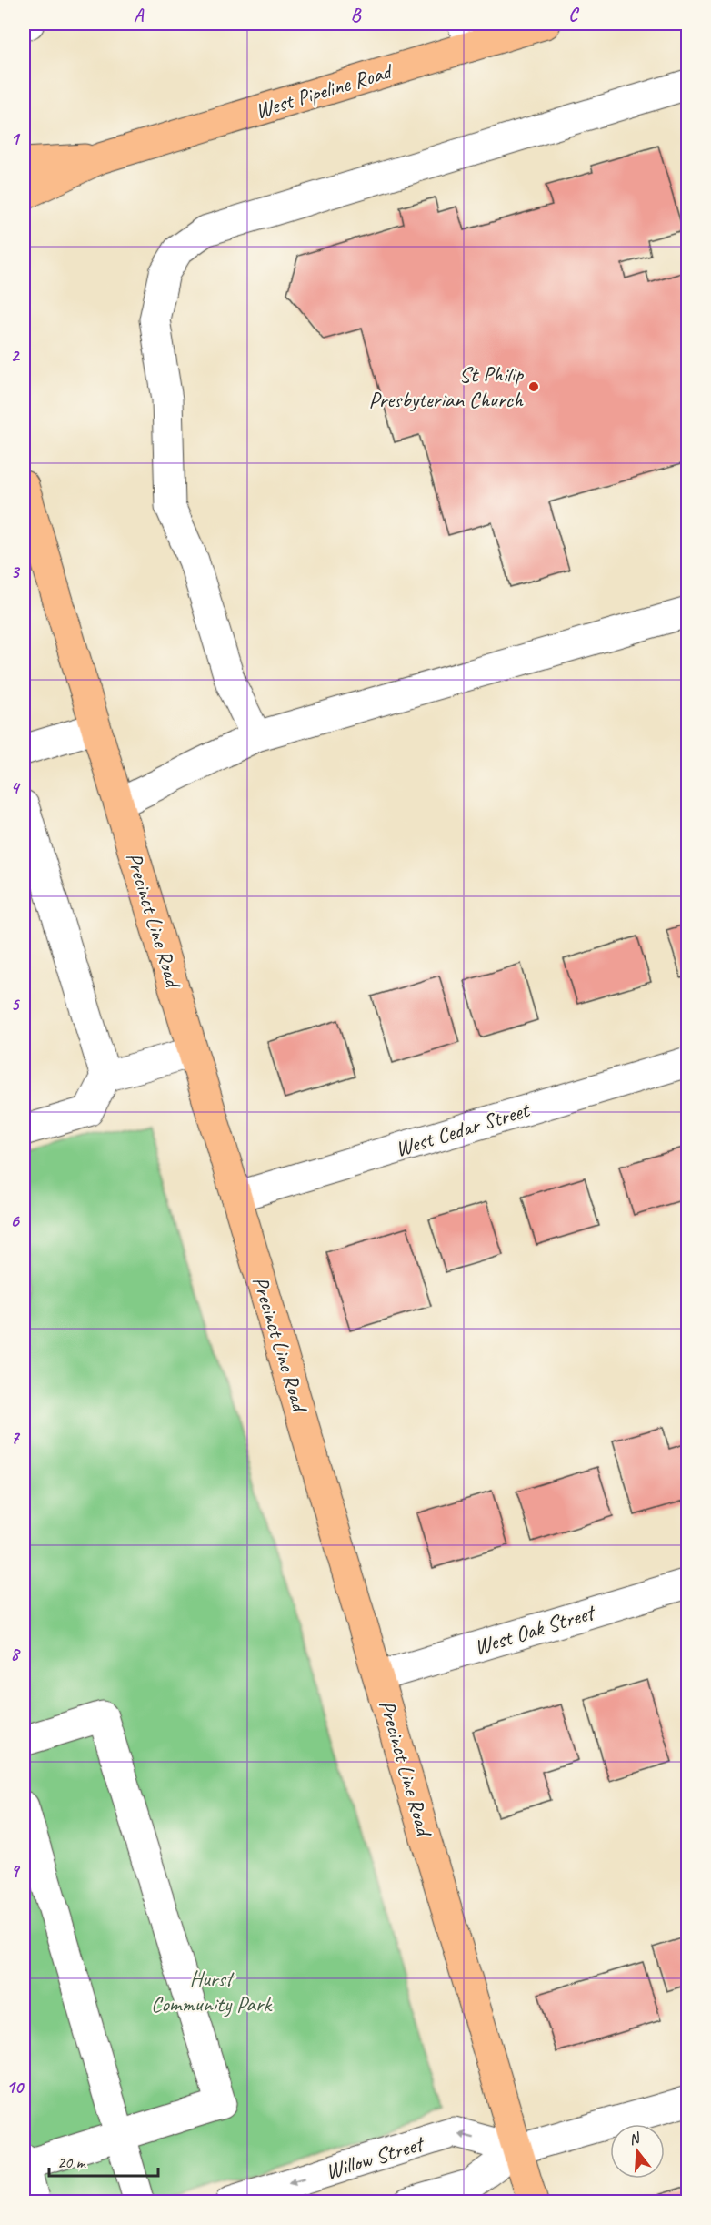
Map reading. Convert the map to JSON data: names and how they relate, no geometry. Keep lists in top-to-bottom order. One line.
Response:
{"streets":{"main road":["West Pipeline Road","Precinct Line Road"],"street":["West Cedar Street","West Oak Street","Willow Street"]},"crossings":[["Precinct Line Road","West Cedar Street"],["Precinct Line Road","West Oak Street"],["Precinct Line Road","Willow Street"]],"parks":["Hurst Community Park"],"places":["St Philip Presbyterian Church"],"scale_bar":"20 m","north":"top","grid":{"columns":["A","B","C"],"rows":["1","2","3","4","5","6","7","8","9","10"]}}
